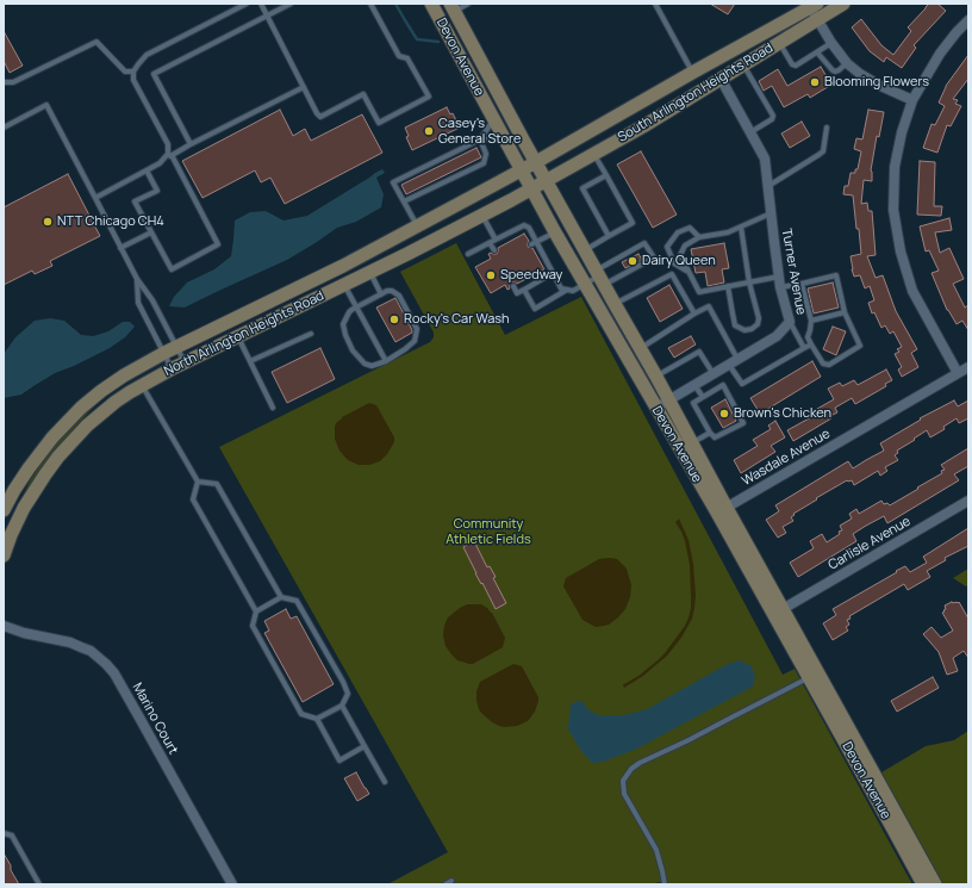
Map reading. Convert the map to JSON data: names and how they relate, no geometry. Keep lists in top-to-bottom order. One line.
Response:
{"streets":{"main road":["Devon Avenue","South Arlington Heights Road","North Arlington Heights Road"],"street":["Turner Avenue","Wasdale Avenue","Carlisle Avenue","Marino Court"]},"crossings":[["Devon Avenue","South Arlington Heights Road"],["Devon Avenue","Turner Avenue"],["Devon Avenue","North Arlington Heights Road"],["Devon Avenue","Wasdale Avenue"],["Devon Avenue","Carlisle Avenue"],["South Arlington Heights Road","Turner Avenue"],["South Arlington Heights Road","North Arlington Heights Road"]],"parks":["Community Athletic Fields"],"places":["Blooming Flowers","Casey's General Store","NTT Chicago CH4","Dairy Queen","Speedway","Rocky's Car Wash","Brown's Chicken"]}
